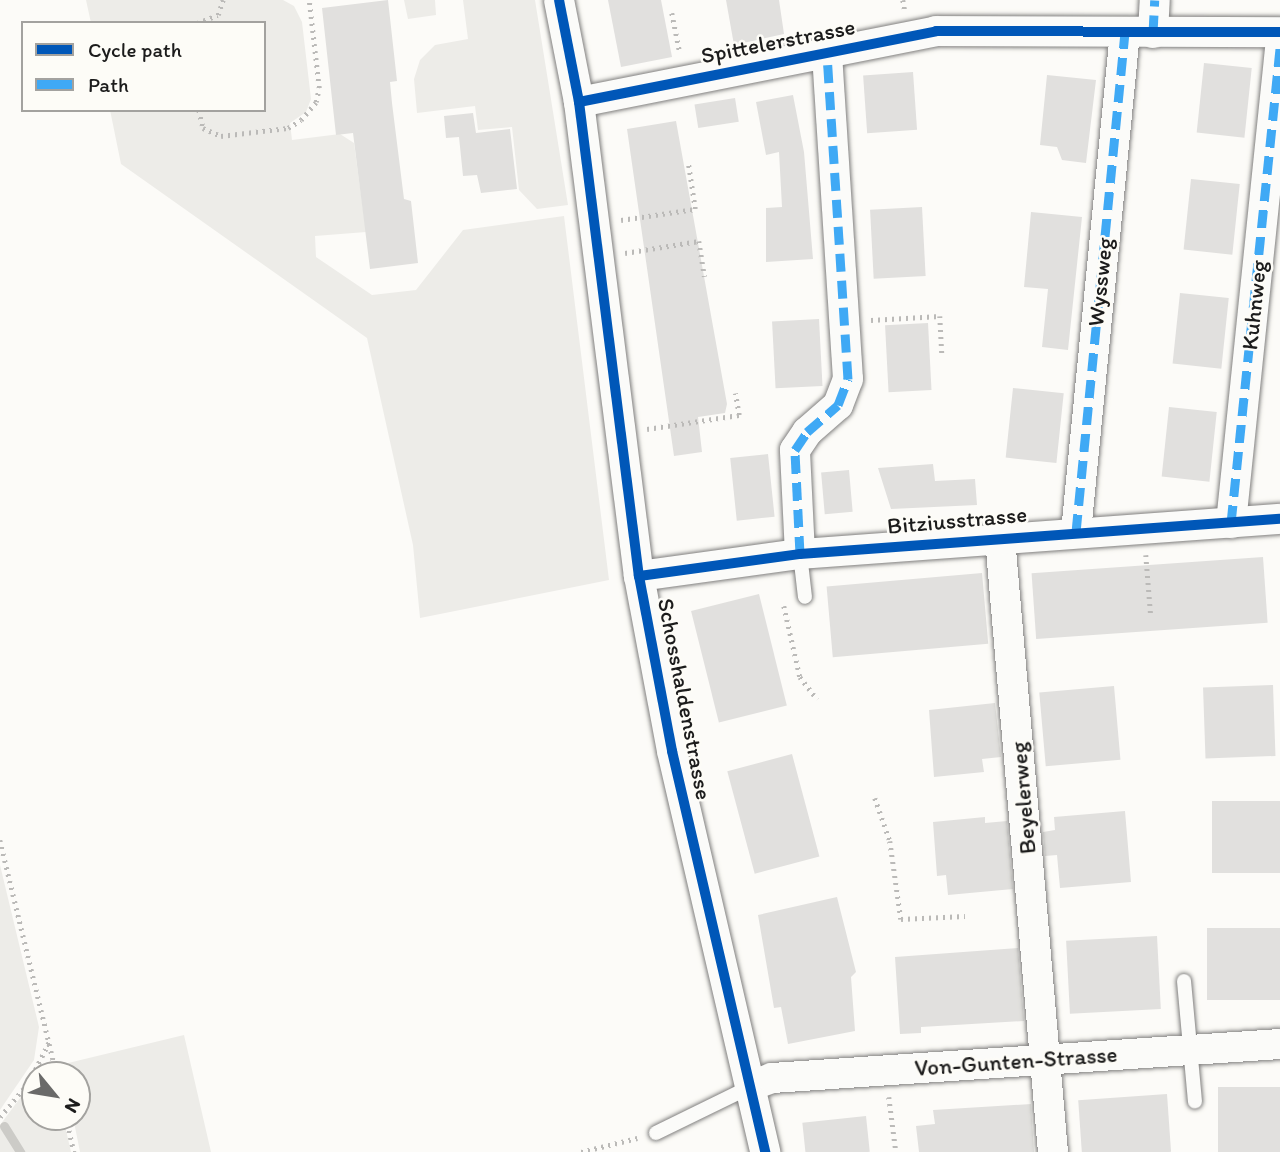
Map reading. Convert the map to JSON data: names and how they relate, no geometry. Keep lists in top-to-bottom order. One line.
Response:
{"streets":{"street":["Spittelerstrasse","Wyssweg","Kuhnweg","Bitziusstrasse","Schosshaldenstrasse","Beyelerweg","Von-Gunten-Strasse"]},"crossings":[["Spittelerstrasse","Wyssweg"],["Spittelerstrasse","Schosshaldenstrasse"],["Wyssweg","Bitziusstrasse"],["Kuhnweg","Bitziusstrasse"],["Bitziusstrasse","Schosshaldenstrasse"],["Bitziusstrasse","Beyelerweg"],["Schosshaldenstrasse","Von-Gunten-Strasse"],["Beyelerweg","Von-Gunten-Strasse"]],"legend":["Cycle path","Path"],"north":"bottom right"}
